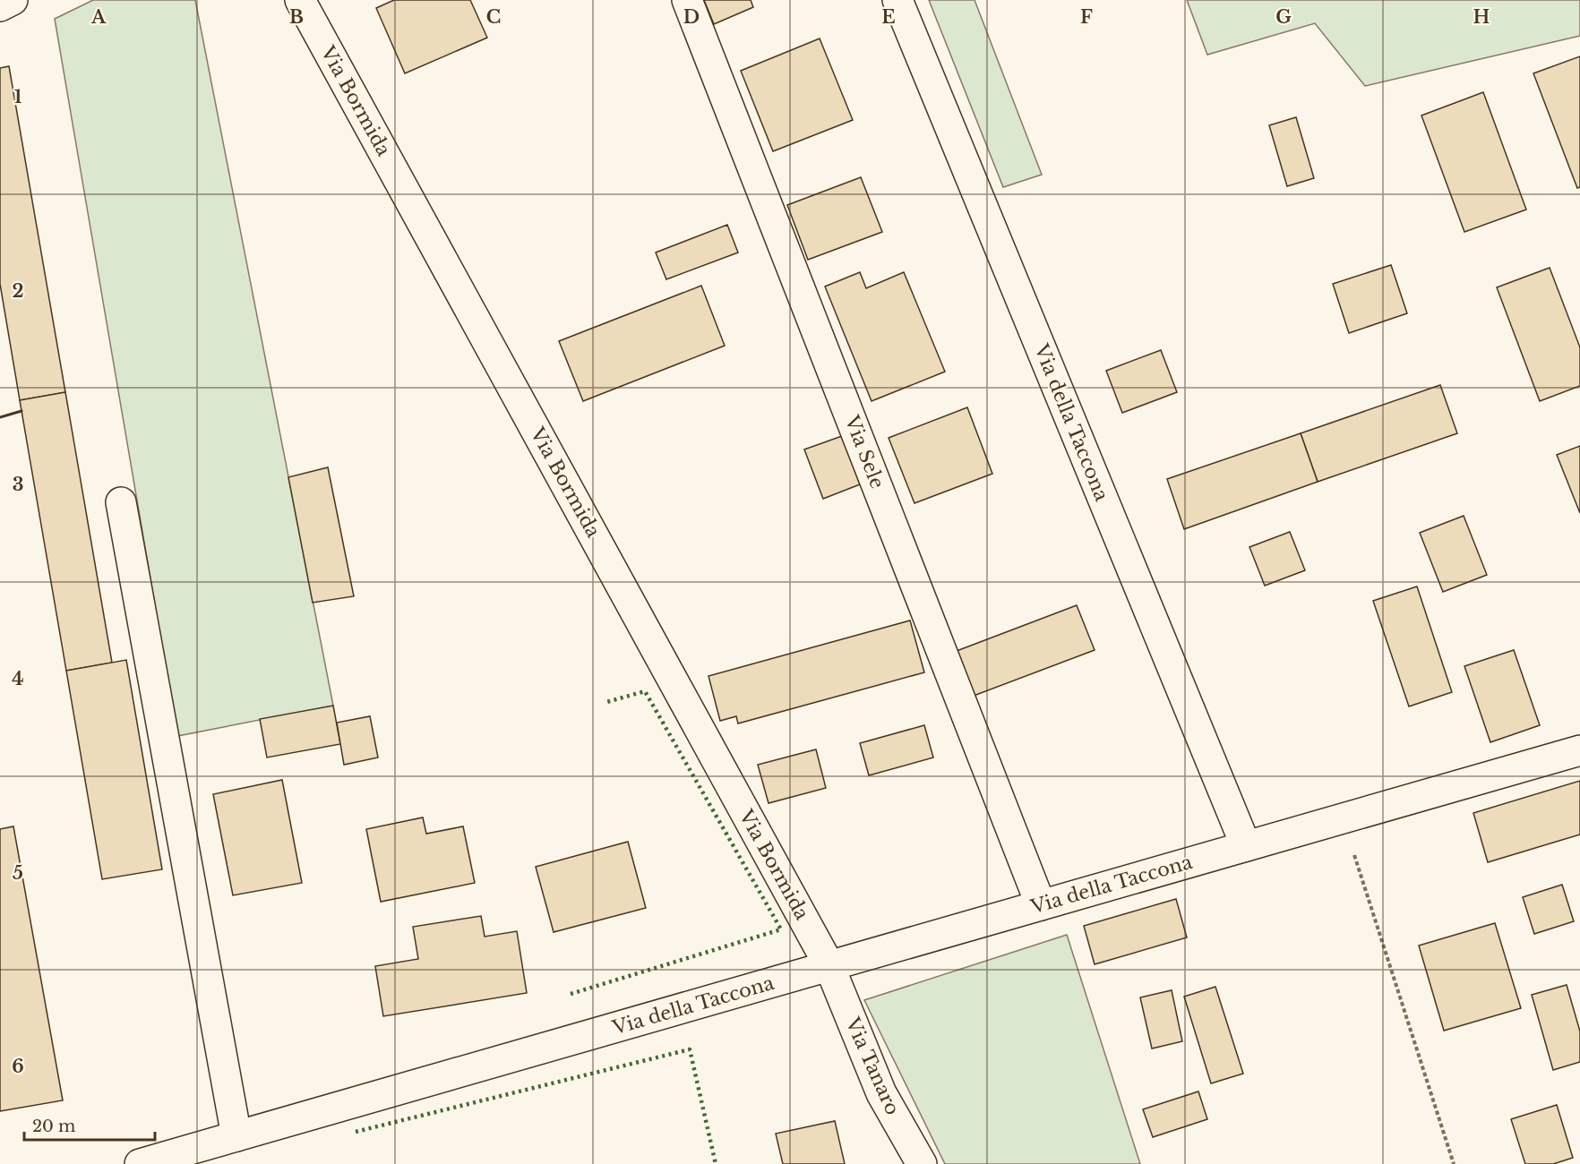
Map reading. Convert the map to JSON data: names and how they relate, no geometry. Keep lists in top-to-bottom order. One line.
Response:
{"streets":{"street":["Via Bormida","Via della Taccona","Via Sele","Via Tanaro"]},"crossings":[["Via Bormida","Via della Taccona"],["Via Bormida","Via Tanaro"],["Via della Taccona","Via Sele"],["Via della Taccona","Via Tanaro"]],"scale_bar":"20 m","grid":{"columns":["A","B","C","D","E","F","G","H"],"rows":["1","2","3","4","5","6"]}}
